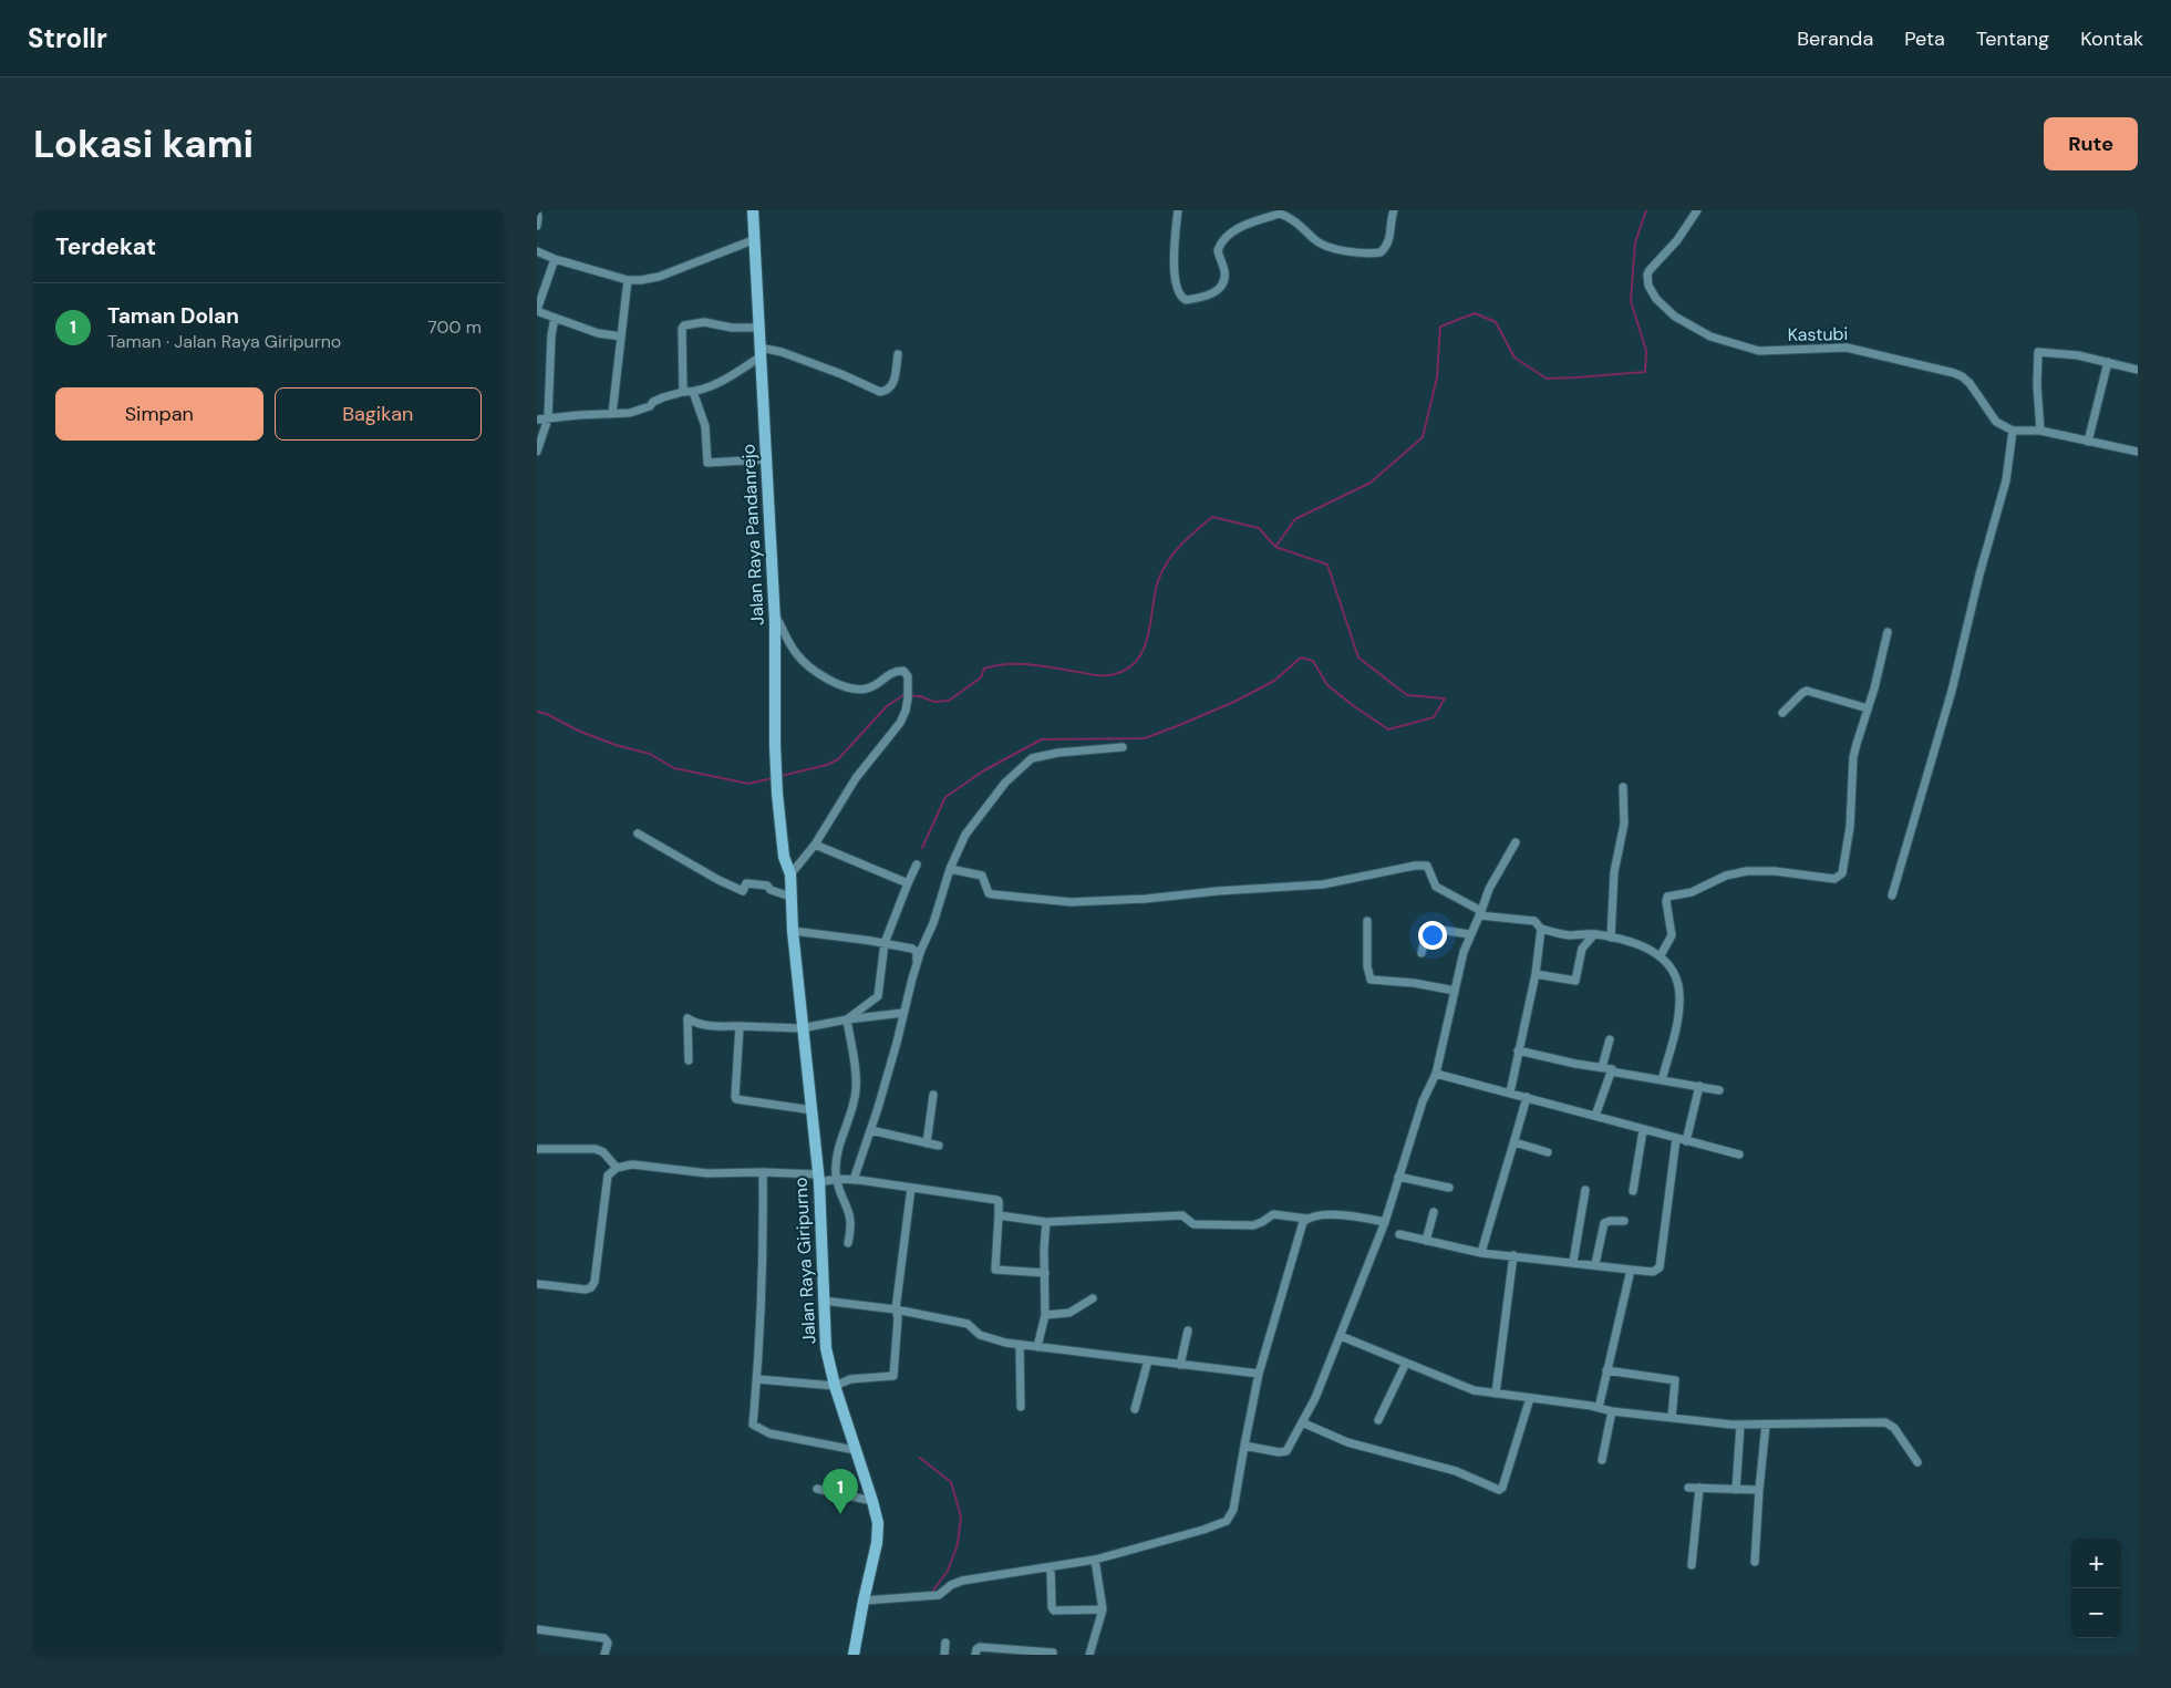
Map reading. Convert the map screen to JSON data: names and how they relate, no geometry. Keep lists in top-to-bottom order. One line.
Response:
{"streets":{"main road":["Jalan Raya Pandanrejo","Jalan Raya Giripurno"],"street":["Kastubi"]},"crossings":[["Jalan Raya Pandanrejo","Jalan Raya Giripurno"]],"page":{"header":"Strollr","nav":["Beranda","Peta","Tentang","Kontak"],"buttons":["Rute",["Simpan","Bagikan"]],"title":"Lokasi kami","heading":"Terdekat","list":[{"mark":"1","name":"Taman Dolan","note":"Taman · Jalan Raya Giripurno","value":"700 m"}],"pins":"1","map_buttons":["+","−"]}}
